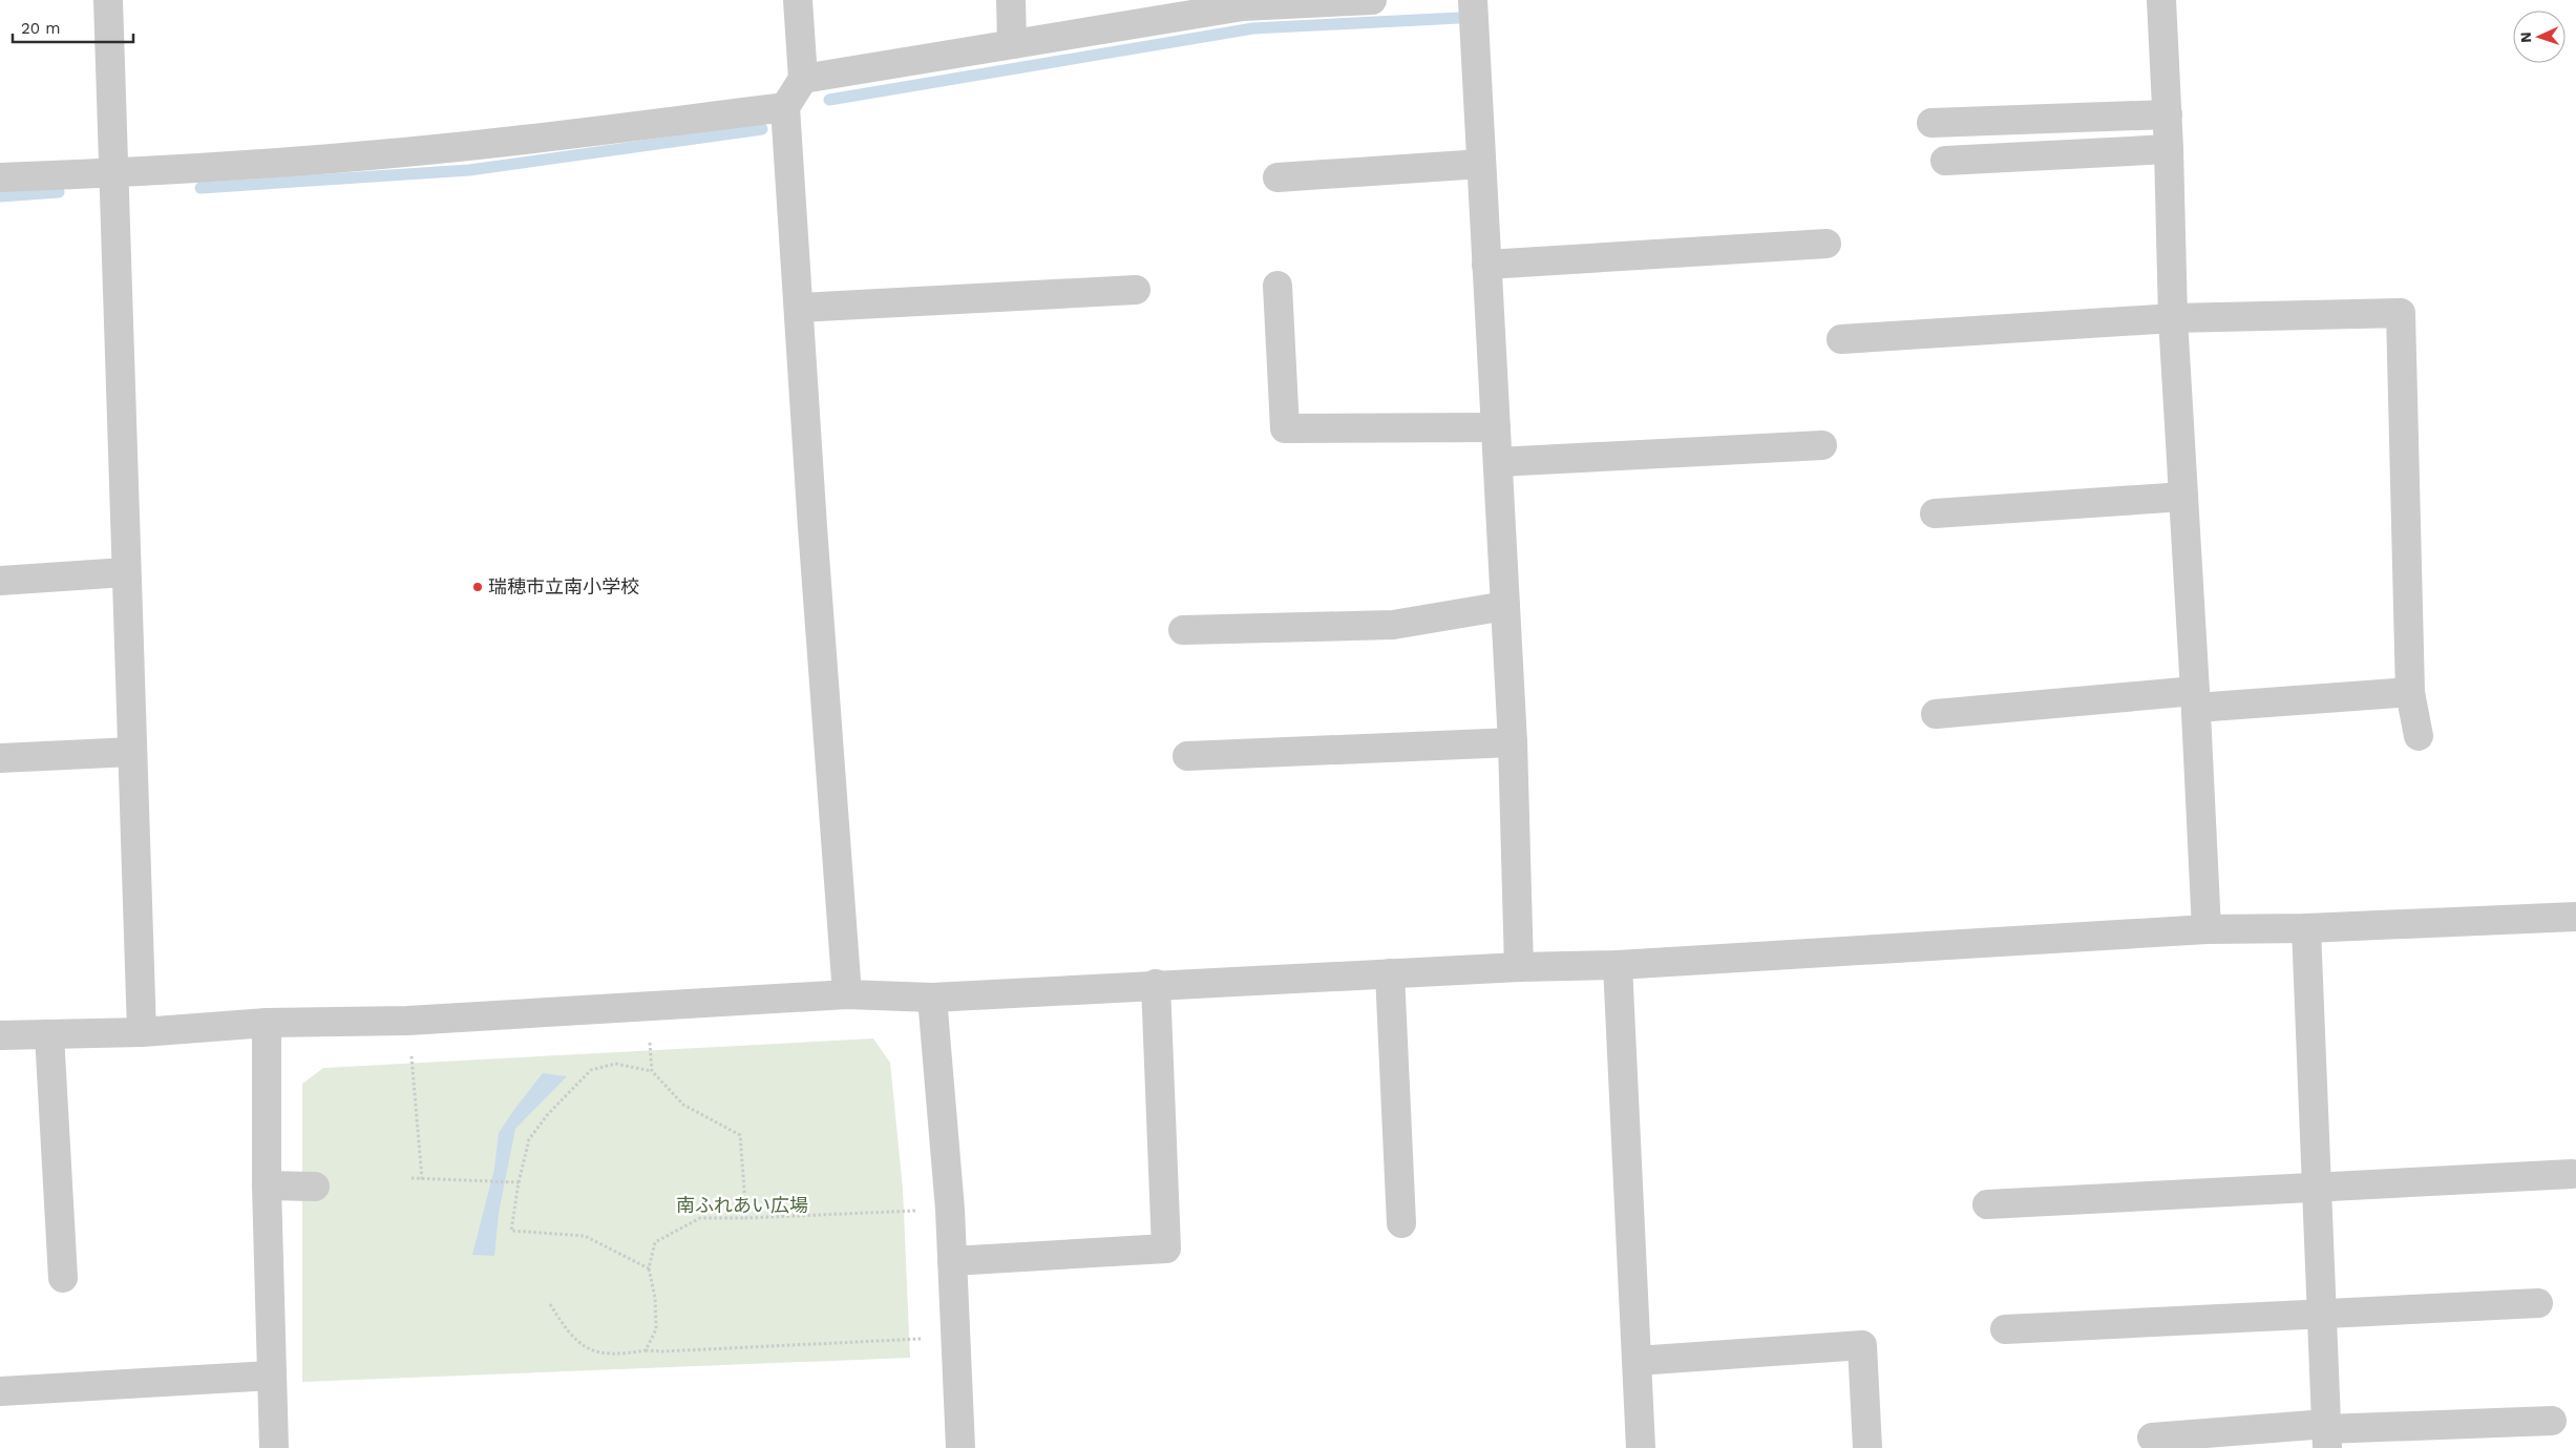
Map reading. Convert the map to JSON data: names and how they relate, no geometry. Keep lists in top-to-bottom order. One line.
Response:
{"parks":["南ふれあい広場"],"places":["瑞穂市立南小学校"],"scale_bar":"20 m","north":"left"}
